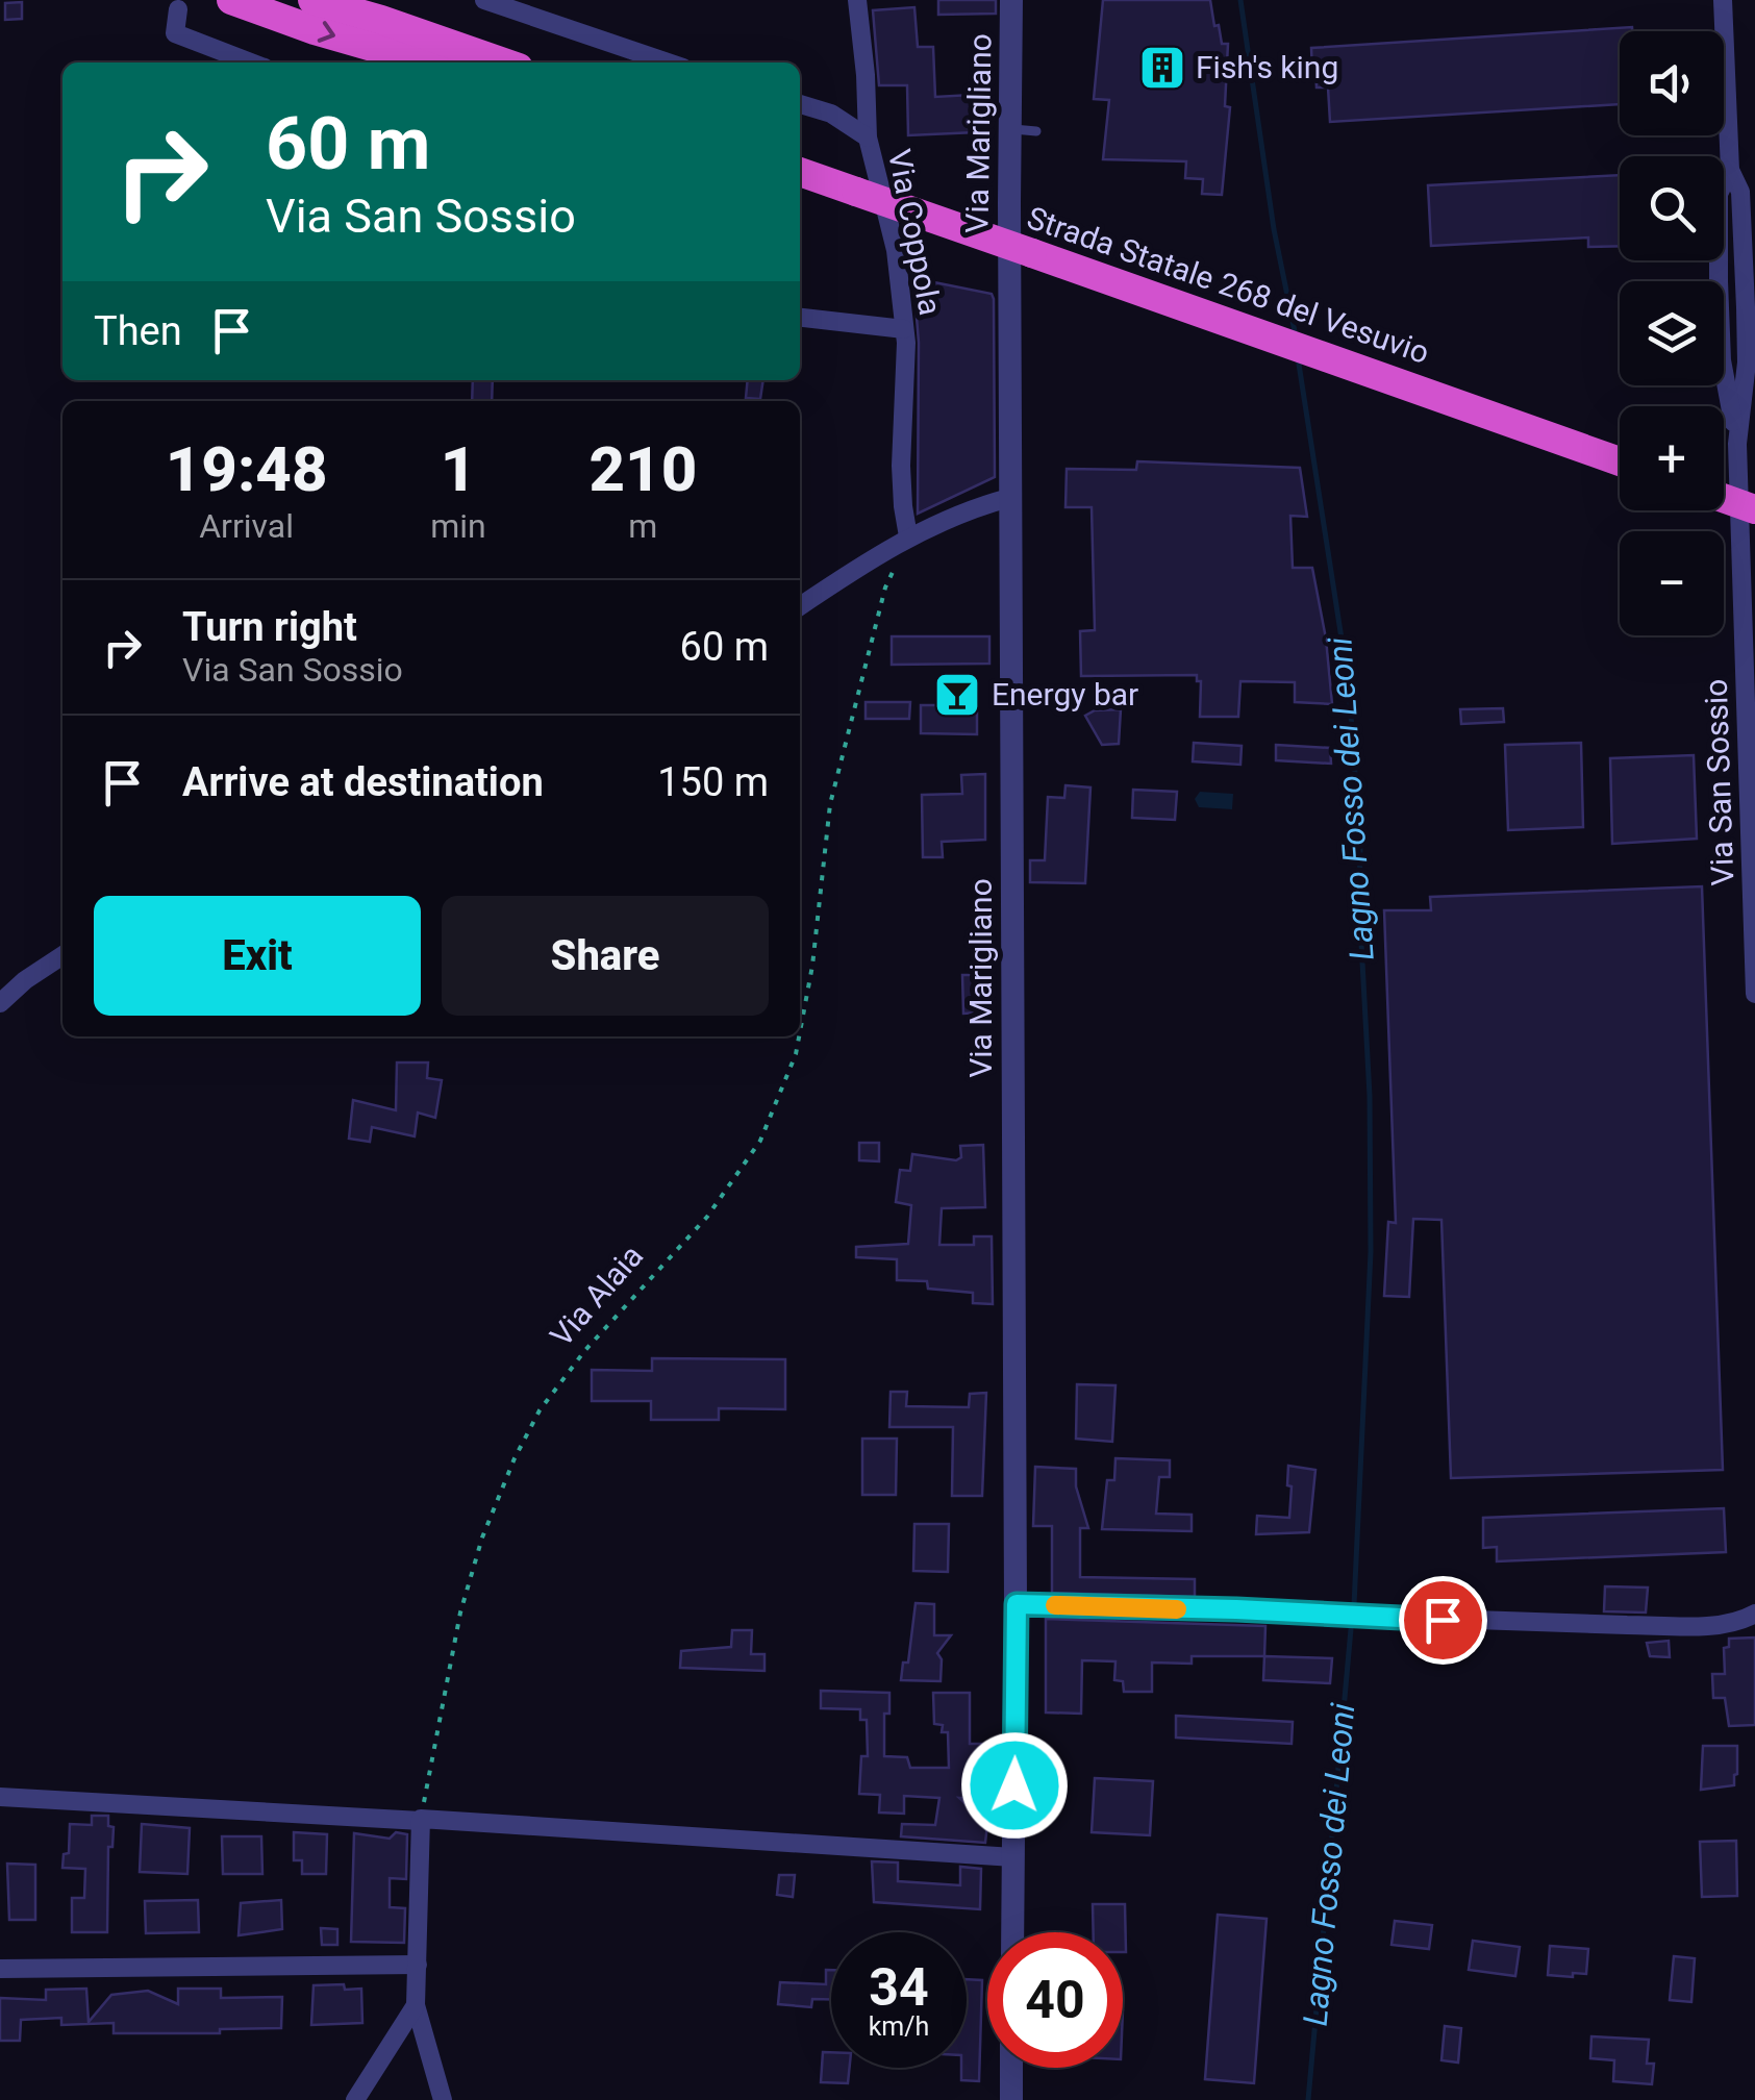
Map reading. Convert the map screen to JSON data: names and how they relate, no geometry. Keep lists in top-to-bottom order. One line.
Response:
{"streets":{"highway":["Strada Statale 268 del Vesuvio"],"street":["Via Marigliano","Via Coppola","Via San Sossio"],"path":["Via Alaia"]},"water":["Lagno Fosso dei Leoni"],"places":{"building":["Fish's king"],"bar":["Energy bar"]},"page":{"map_buttons":["+","−"],"turn":["60 m","Via San Sossio"],"then":"Then","eta":["19:48","Arrival","1","min","210","m"],"list":[{"name":"Turn right","note":"Via San Sossio","value":"60 m"},{"name":"Arrive at destination","value":"150 m"}],"buttons":["Exit","Share"],"speed":"34 km/h","limit":"40"}}
